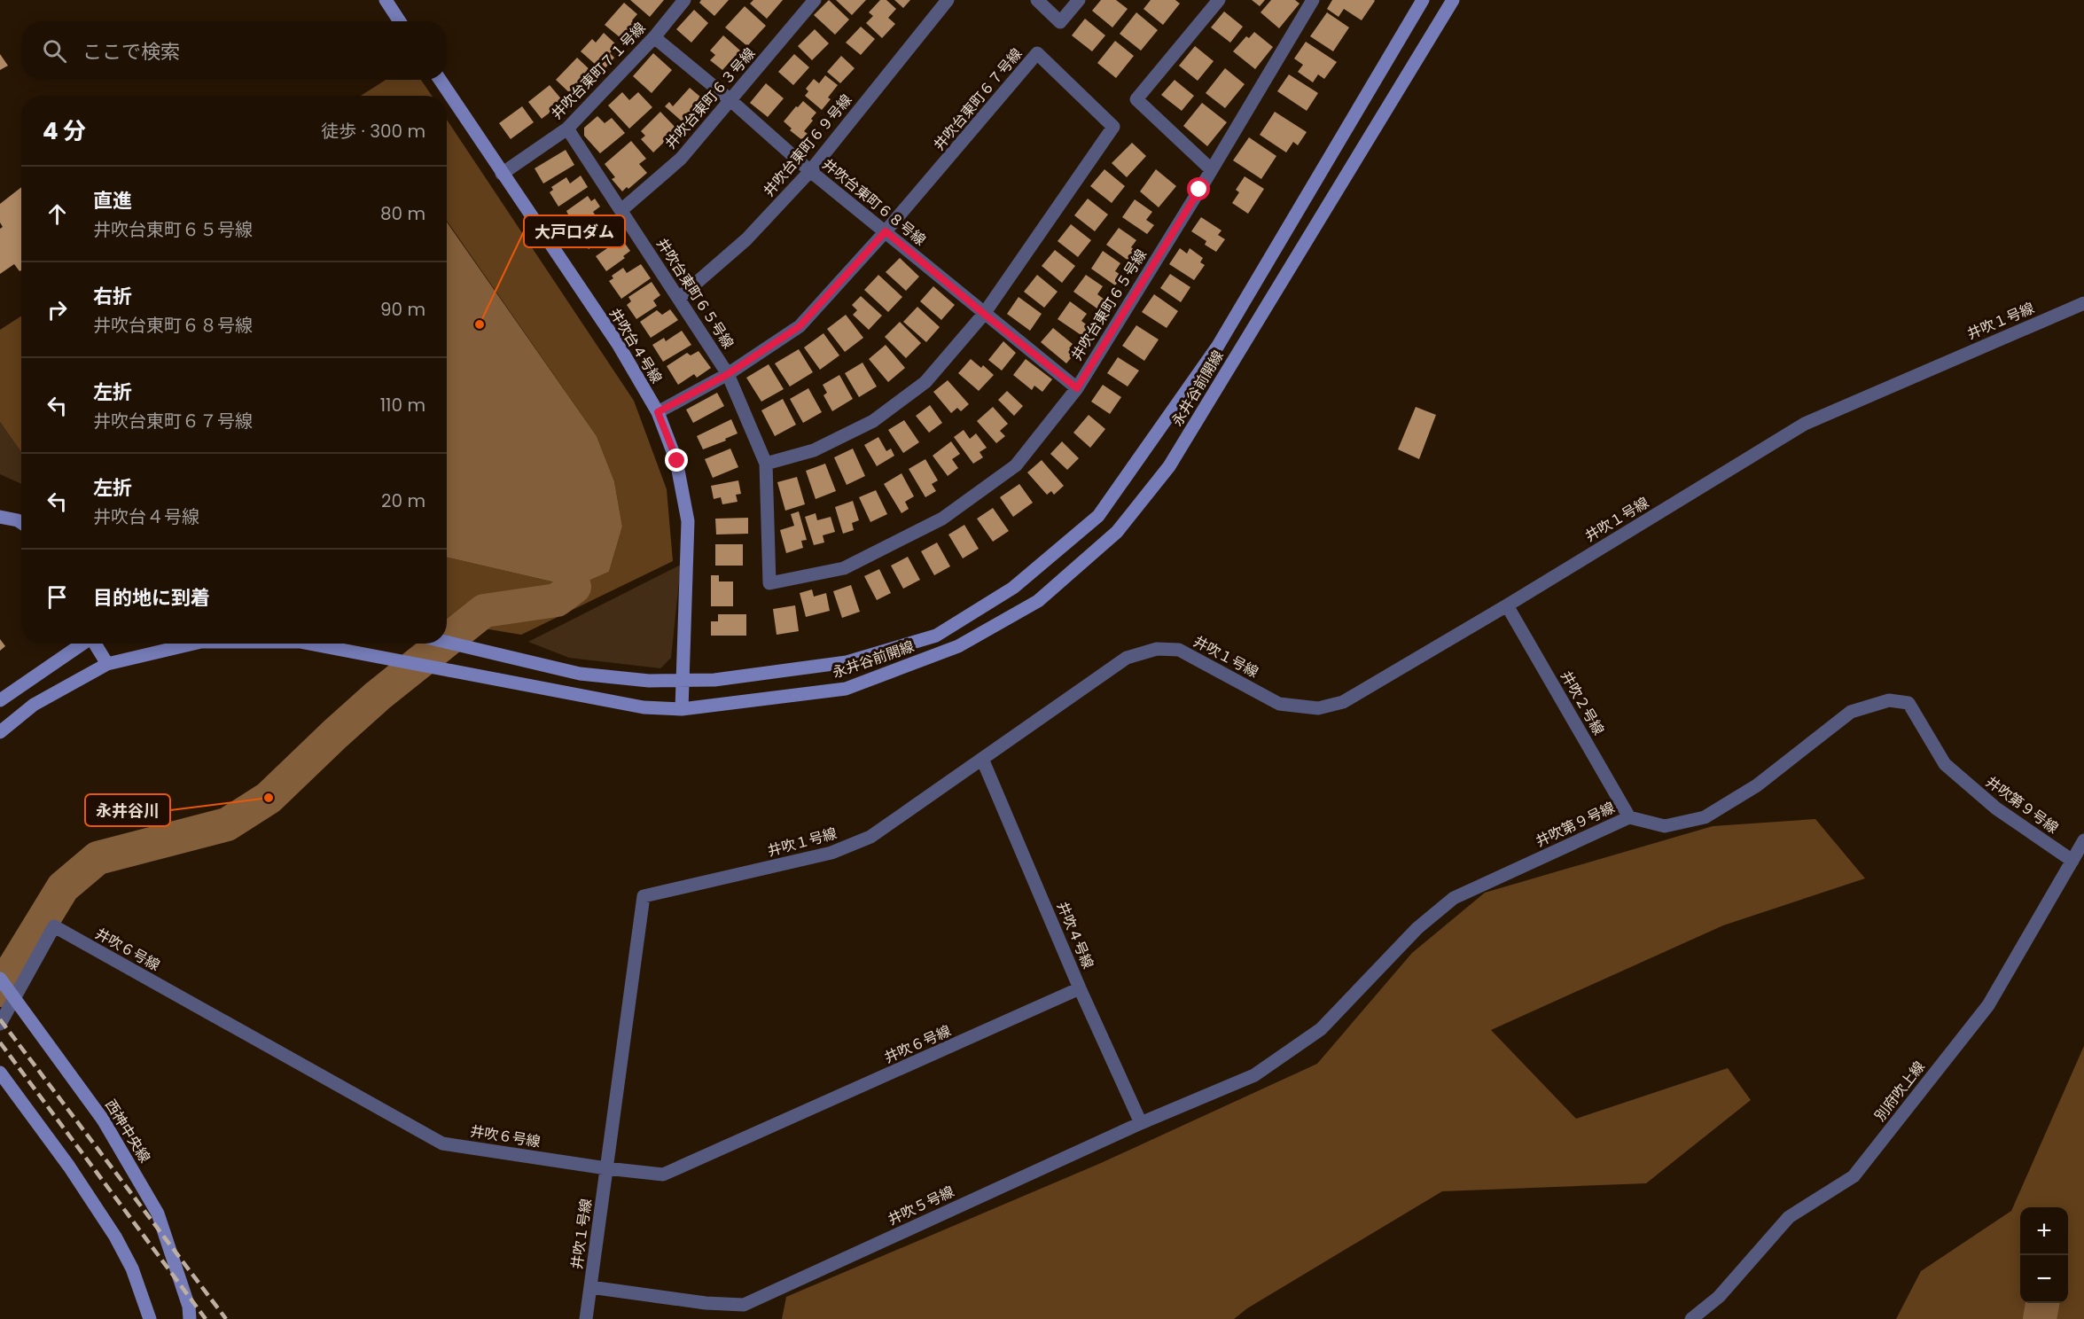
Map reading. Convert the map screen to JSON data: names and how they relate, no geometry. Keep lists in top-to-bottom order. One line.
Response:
{"streets":{"street":["井吹台東町７１号線","井吹台東町６３号線","井吹台東町６７号線","井吹台東町６９号線","井吹台東町６８号線","井吹台東町６５号線","井吹１号線","井吹台４号線","永井谷前開線","井吹２号線","井吹第９号線","井吹４号線","井吹６号線","別府吹上線","西神中央線","井吹５号線"]},"crossings":[["井吹台東町７１号線","井吹台東町６８号線"],["井吹台東町７１号線","井吹台東町６５号線"],["井吹台東町７１号線","井吹台４号線"],["井吹台東町６３号線","井吹台東町６８号線"],["井吹台東町６３号線","井吹台東町６５号線"],["井吹台東町６７号線","井吹台東町６８号線"],["井吹台東町６７号線","井吹台東町６５号線"],["井吹台東町６７号線","井吹台４号線"],["井吹台東町６９号線","井吹台東町６８号線"],["井吹台東町６９号線","井吹台東町６５号線"],["井吹台東町６８号線","井吹台東町６５号線"],["井吹１号線","井吹２号線"],["井吹１号線","井吹４号線"],["井吹１号線","井吹６号線"],["井吹１号線","井吹５号線"],["井吹台４号線","永井谷前開線"],["井吹２号線","井吹第９号線"],["井吹第９号線","別府吹上線"],["井吹第９号線","井吹５号線"],["井吹４号線","井吹６号線"],["井吹４号線","井吹５号線"]],"places":["大戸口ダム","永井谷川"],"page":{"search":"ここで検索","heading":["4 分","徒歩 · 300 m"],"list":[["直進","井吹台東町６５号線","80 m"],["右折","井吹台東町６８号線","90 m"],["左折","井吹台東町６７号線","110 m"],["左折","井吹台４号線","20 m"],"目的地に到着"],"map_buttons":["+","−"]}}
